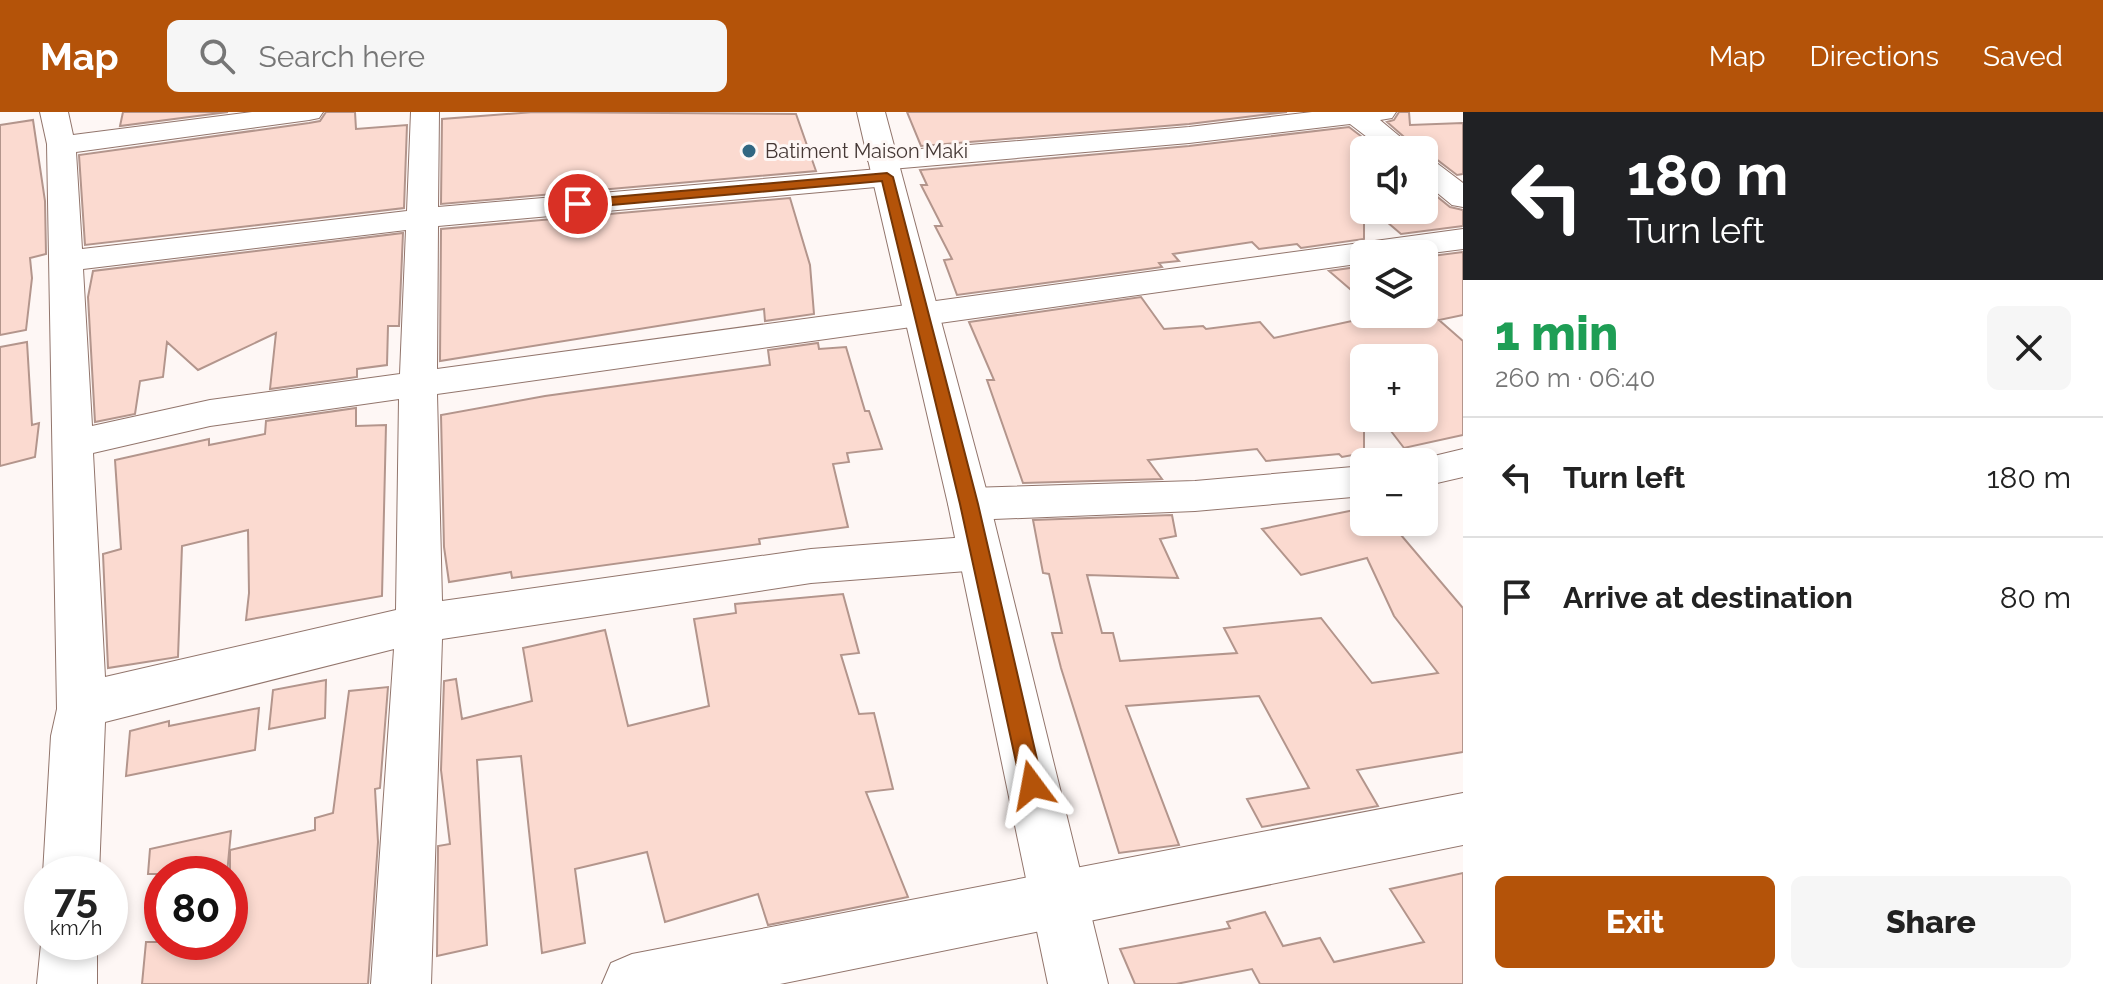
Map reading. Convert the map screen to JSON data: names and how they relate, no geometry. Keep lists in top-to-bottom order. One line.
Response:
{"places":["Batiment Maison Maki"],"page":{"header":"Map","search":"Search here","nav":["Map","Directions","Saved"],"turn":["180 m","Turn left"],"map_buttons":["+","−"],"heading":["1 min","260 m · 06:40"],"list":[{"name":"Turn left","value":"180 m"},{"name":"Arrive at destination","value":"80 m"}],"speed":"75 km/h","limit":"80","buttons":["Exit","Share"]}}
